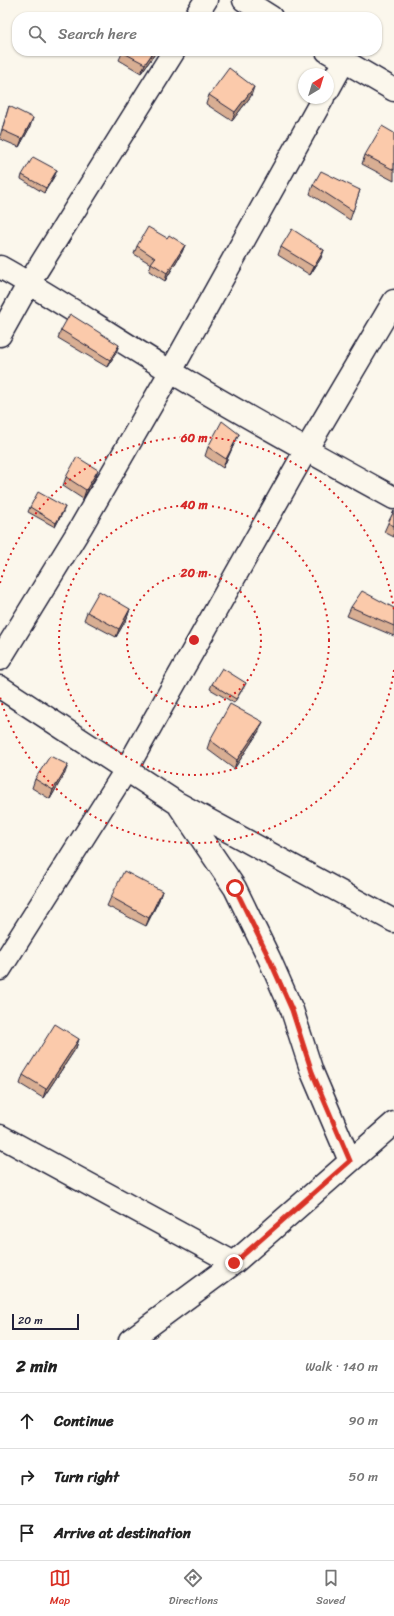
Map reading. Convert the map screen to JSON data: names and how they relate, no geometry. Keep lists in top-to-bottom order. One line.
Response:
{"scale_bar":"20 m","north":"top right","page":{"search":"Search here","scale":"20 m","heading":["2 min","Walk · 140 m"],"list":[["Continue","90 m"],["Turn right","50 m"],"Arrive at destination"],"nav":["Map","Directions","Saved"]},"rings":["60 m","40 m","20 m"]}
